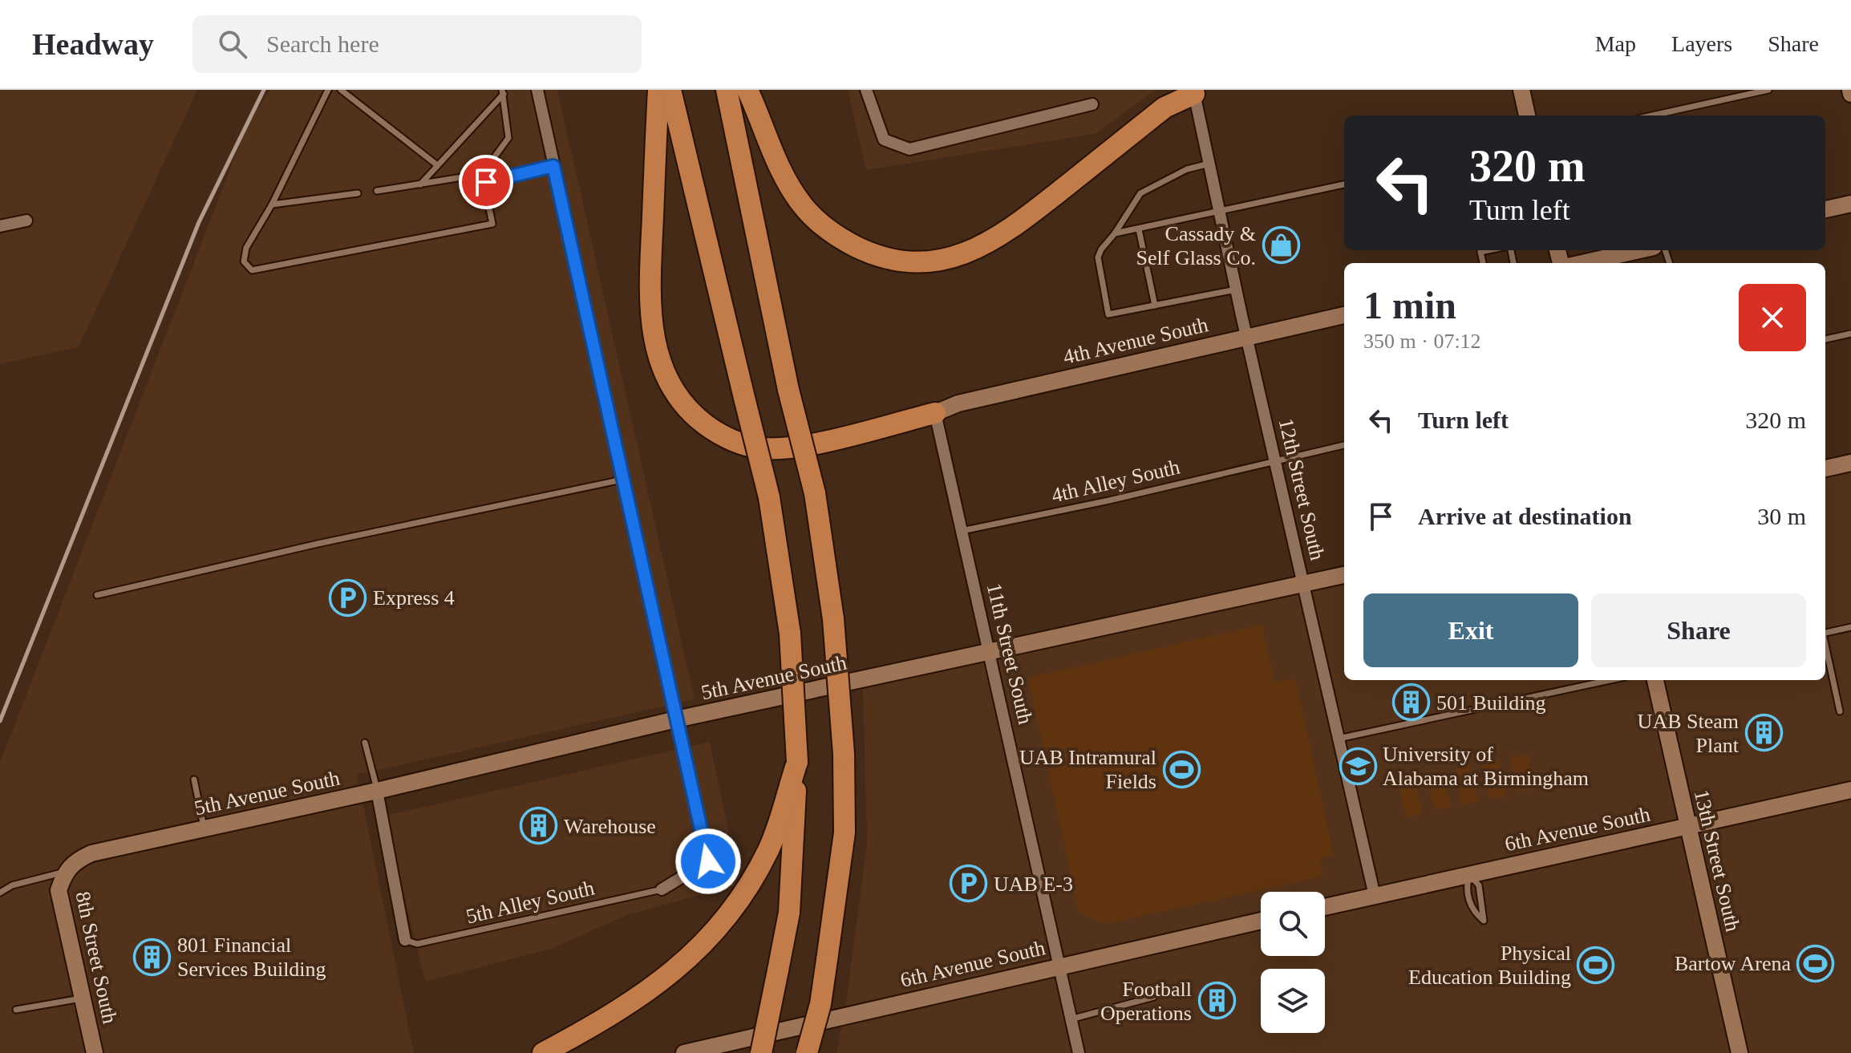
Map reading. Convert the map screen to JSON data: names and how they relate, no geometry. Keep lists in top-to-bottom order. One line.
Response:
{"streets":{"street":["4th Avenue South","12th Street South","11th Street South","5th Avenue South","6th Avenue South","13th Street South","8th Street South"],"lane":["4th Alley South","5th Alley South"]},"crossings":[["4th Avenue South","12th Street South"],["4th Avenue South","11th Street South"],["4th Alley South","12th Street South"],["4th Alley South","11th Street South"],["12th Street South","5th Avenue South"],["12th Street South","6th Avenue South"],["11th Street South","5th Avenue South"],["11th Street South","6th Avenue South"],["5th Avenue South","8th Street South"],["6th Avenue South","13th Street South"]],"places":{"shop":["Cassady & Self Glass Co."],"parking":["Express 4","UAB E-3"],"building":["501 Building","UAB Steam Plant","Warehouse","801 Financial Services Building","Football Operations"],"school or university":["University of Alabama at Birmingham"],"sports":["UAB Intramural Fields","Bartow Arena","Physical Education Building"]},"page":{"header":"Headway","search":"Search here","nav":["Map","Layers","Share"],"turn":["320 m","Turn left"],"heading":["1 min","350 m · 07:12"],"list":[{"name":"Turn left","value":"320 m"},{"name":"Arrive at destination","value":"30 m"}],"buttons":["Exit","Share"]}}
